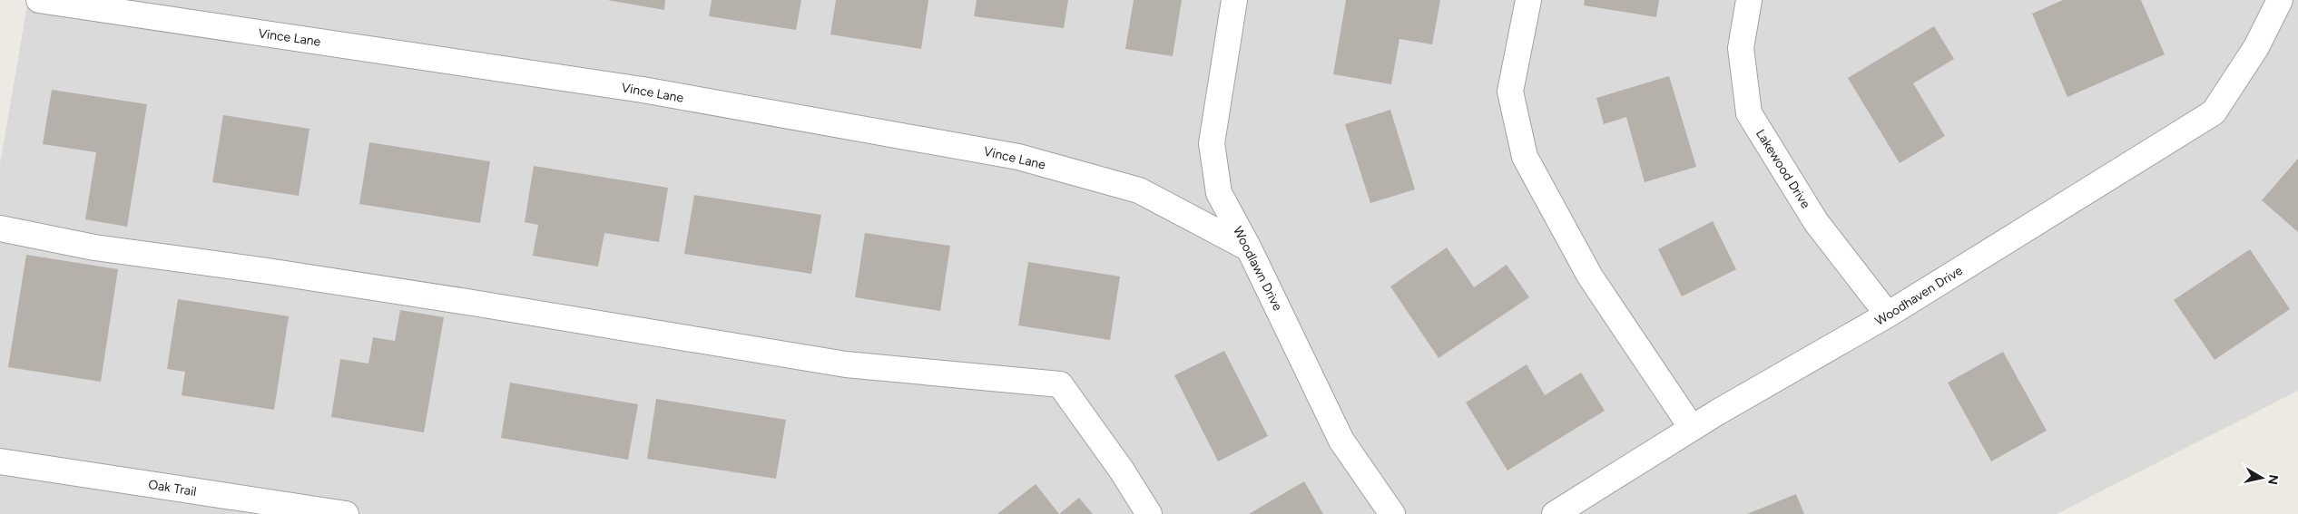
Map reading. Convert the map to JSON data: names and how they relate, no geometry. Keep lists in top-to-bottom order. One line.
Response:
{"streets":{"street":["Vince Lane","Lakewood Drive","Woodlawn Drive","Woodhaven Drive","Oak Trail"]},"crossings":[["Vince Lane","Woodlawn Drive"],["Lakewood Drive","Woodhaven Drive"]],"north":"right"}
